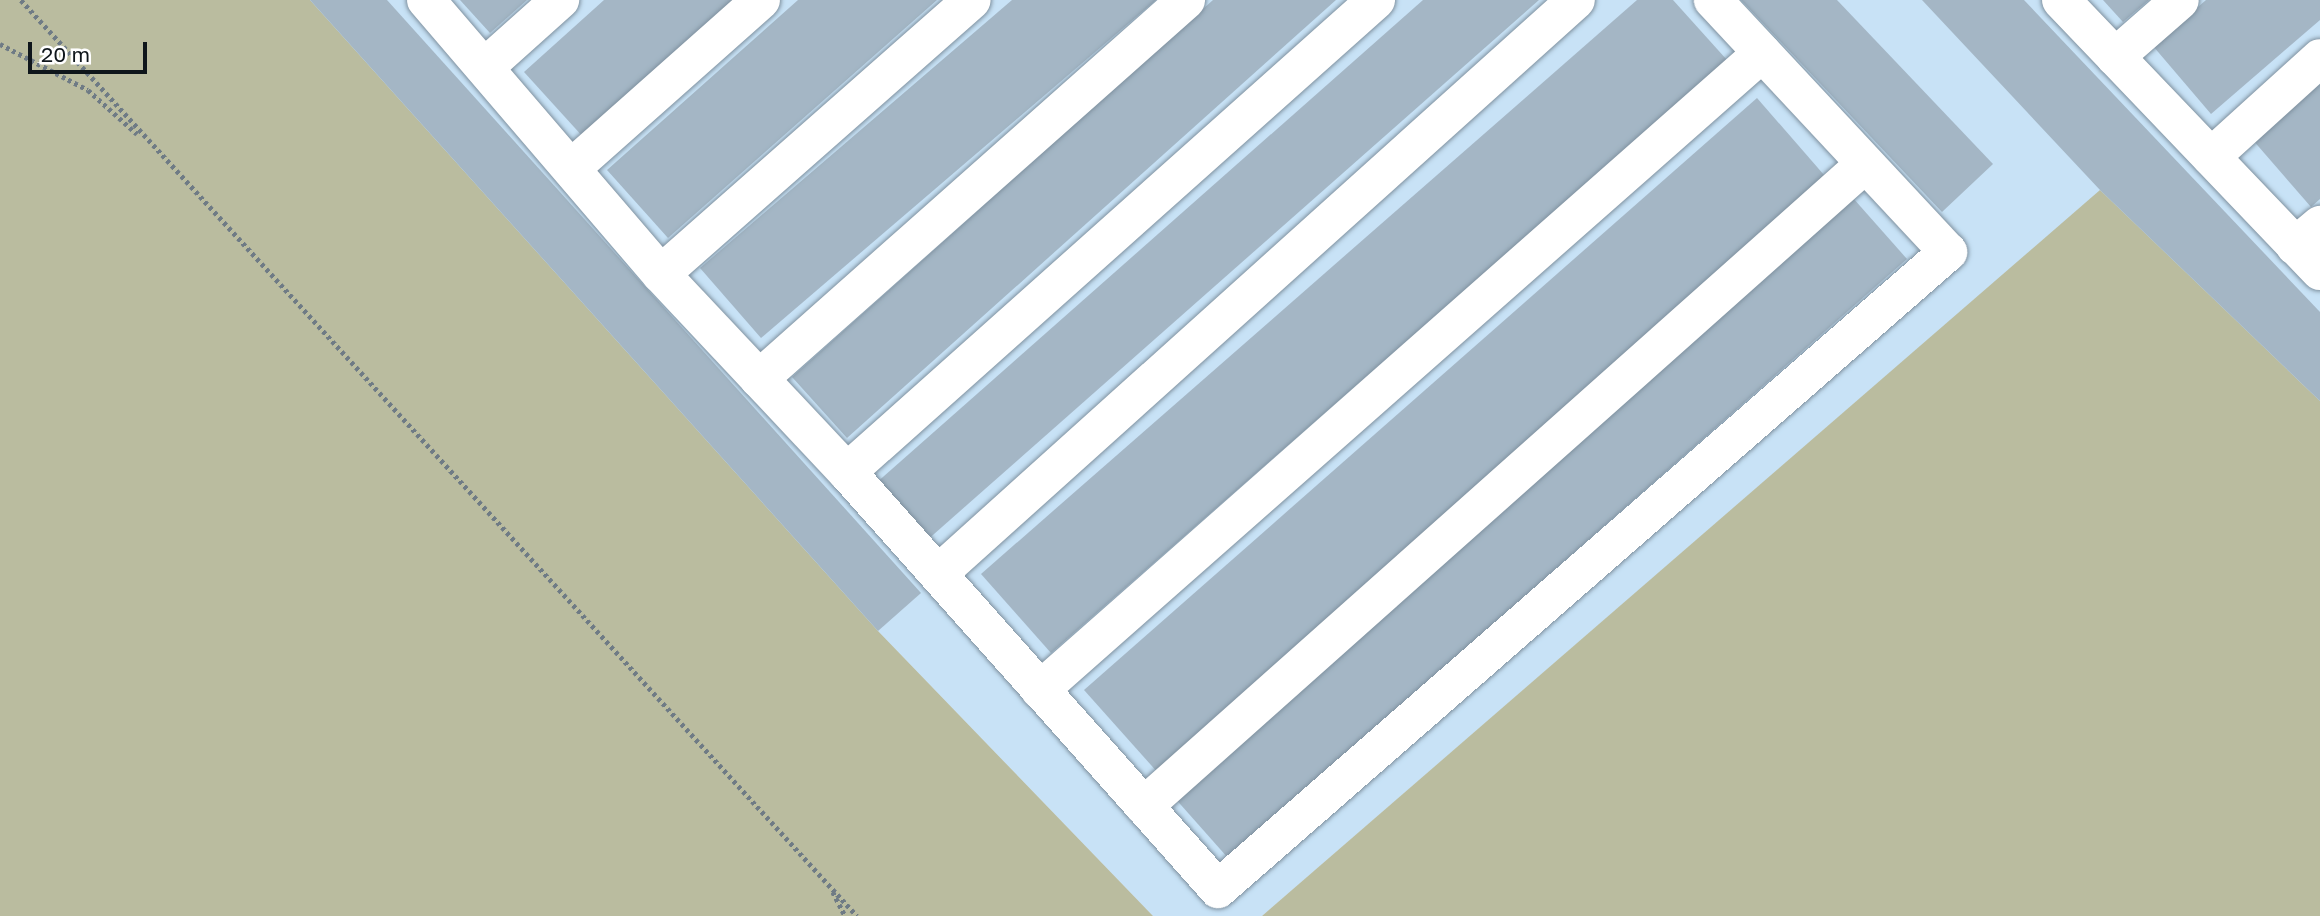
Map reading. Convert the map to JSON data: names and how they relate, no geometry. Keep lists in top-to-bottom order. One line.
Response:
{"scale_bar":"20 m"}
